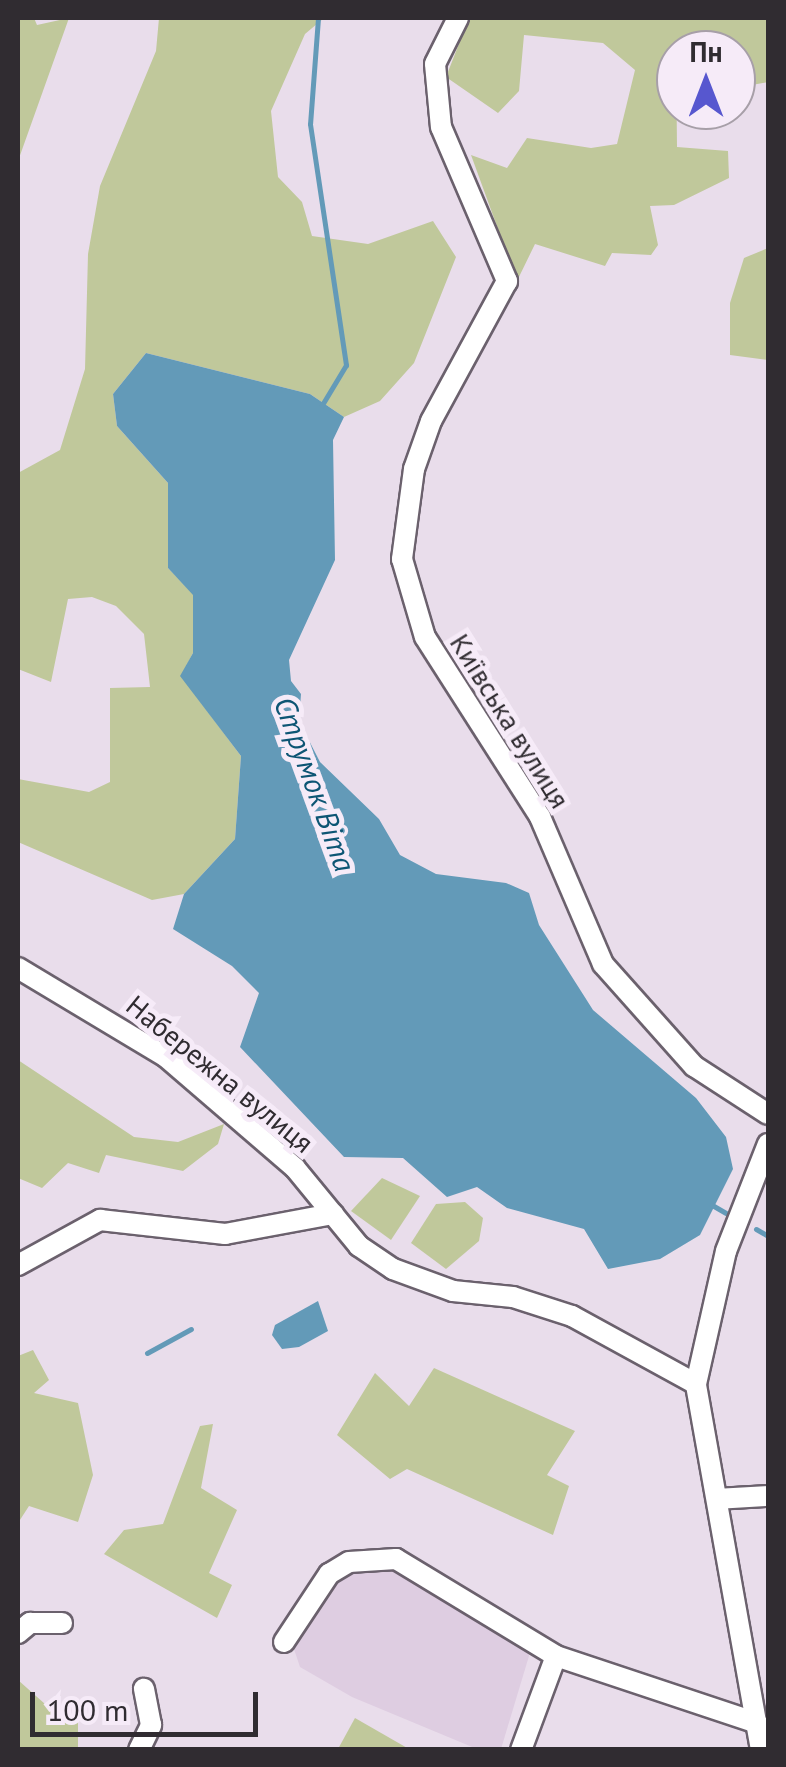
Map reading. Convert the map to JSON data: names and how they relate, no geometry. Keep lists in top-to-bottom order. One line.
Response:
{"streets":{"street":["Київська вулиця","Набережна вулиця"]},"water":["Струмок Віта"],"scale_bar":"100 m","north":"top"}
